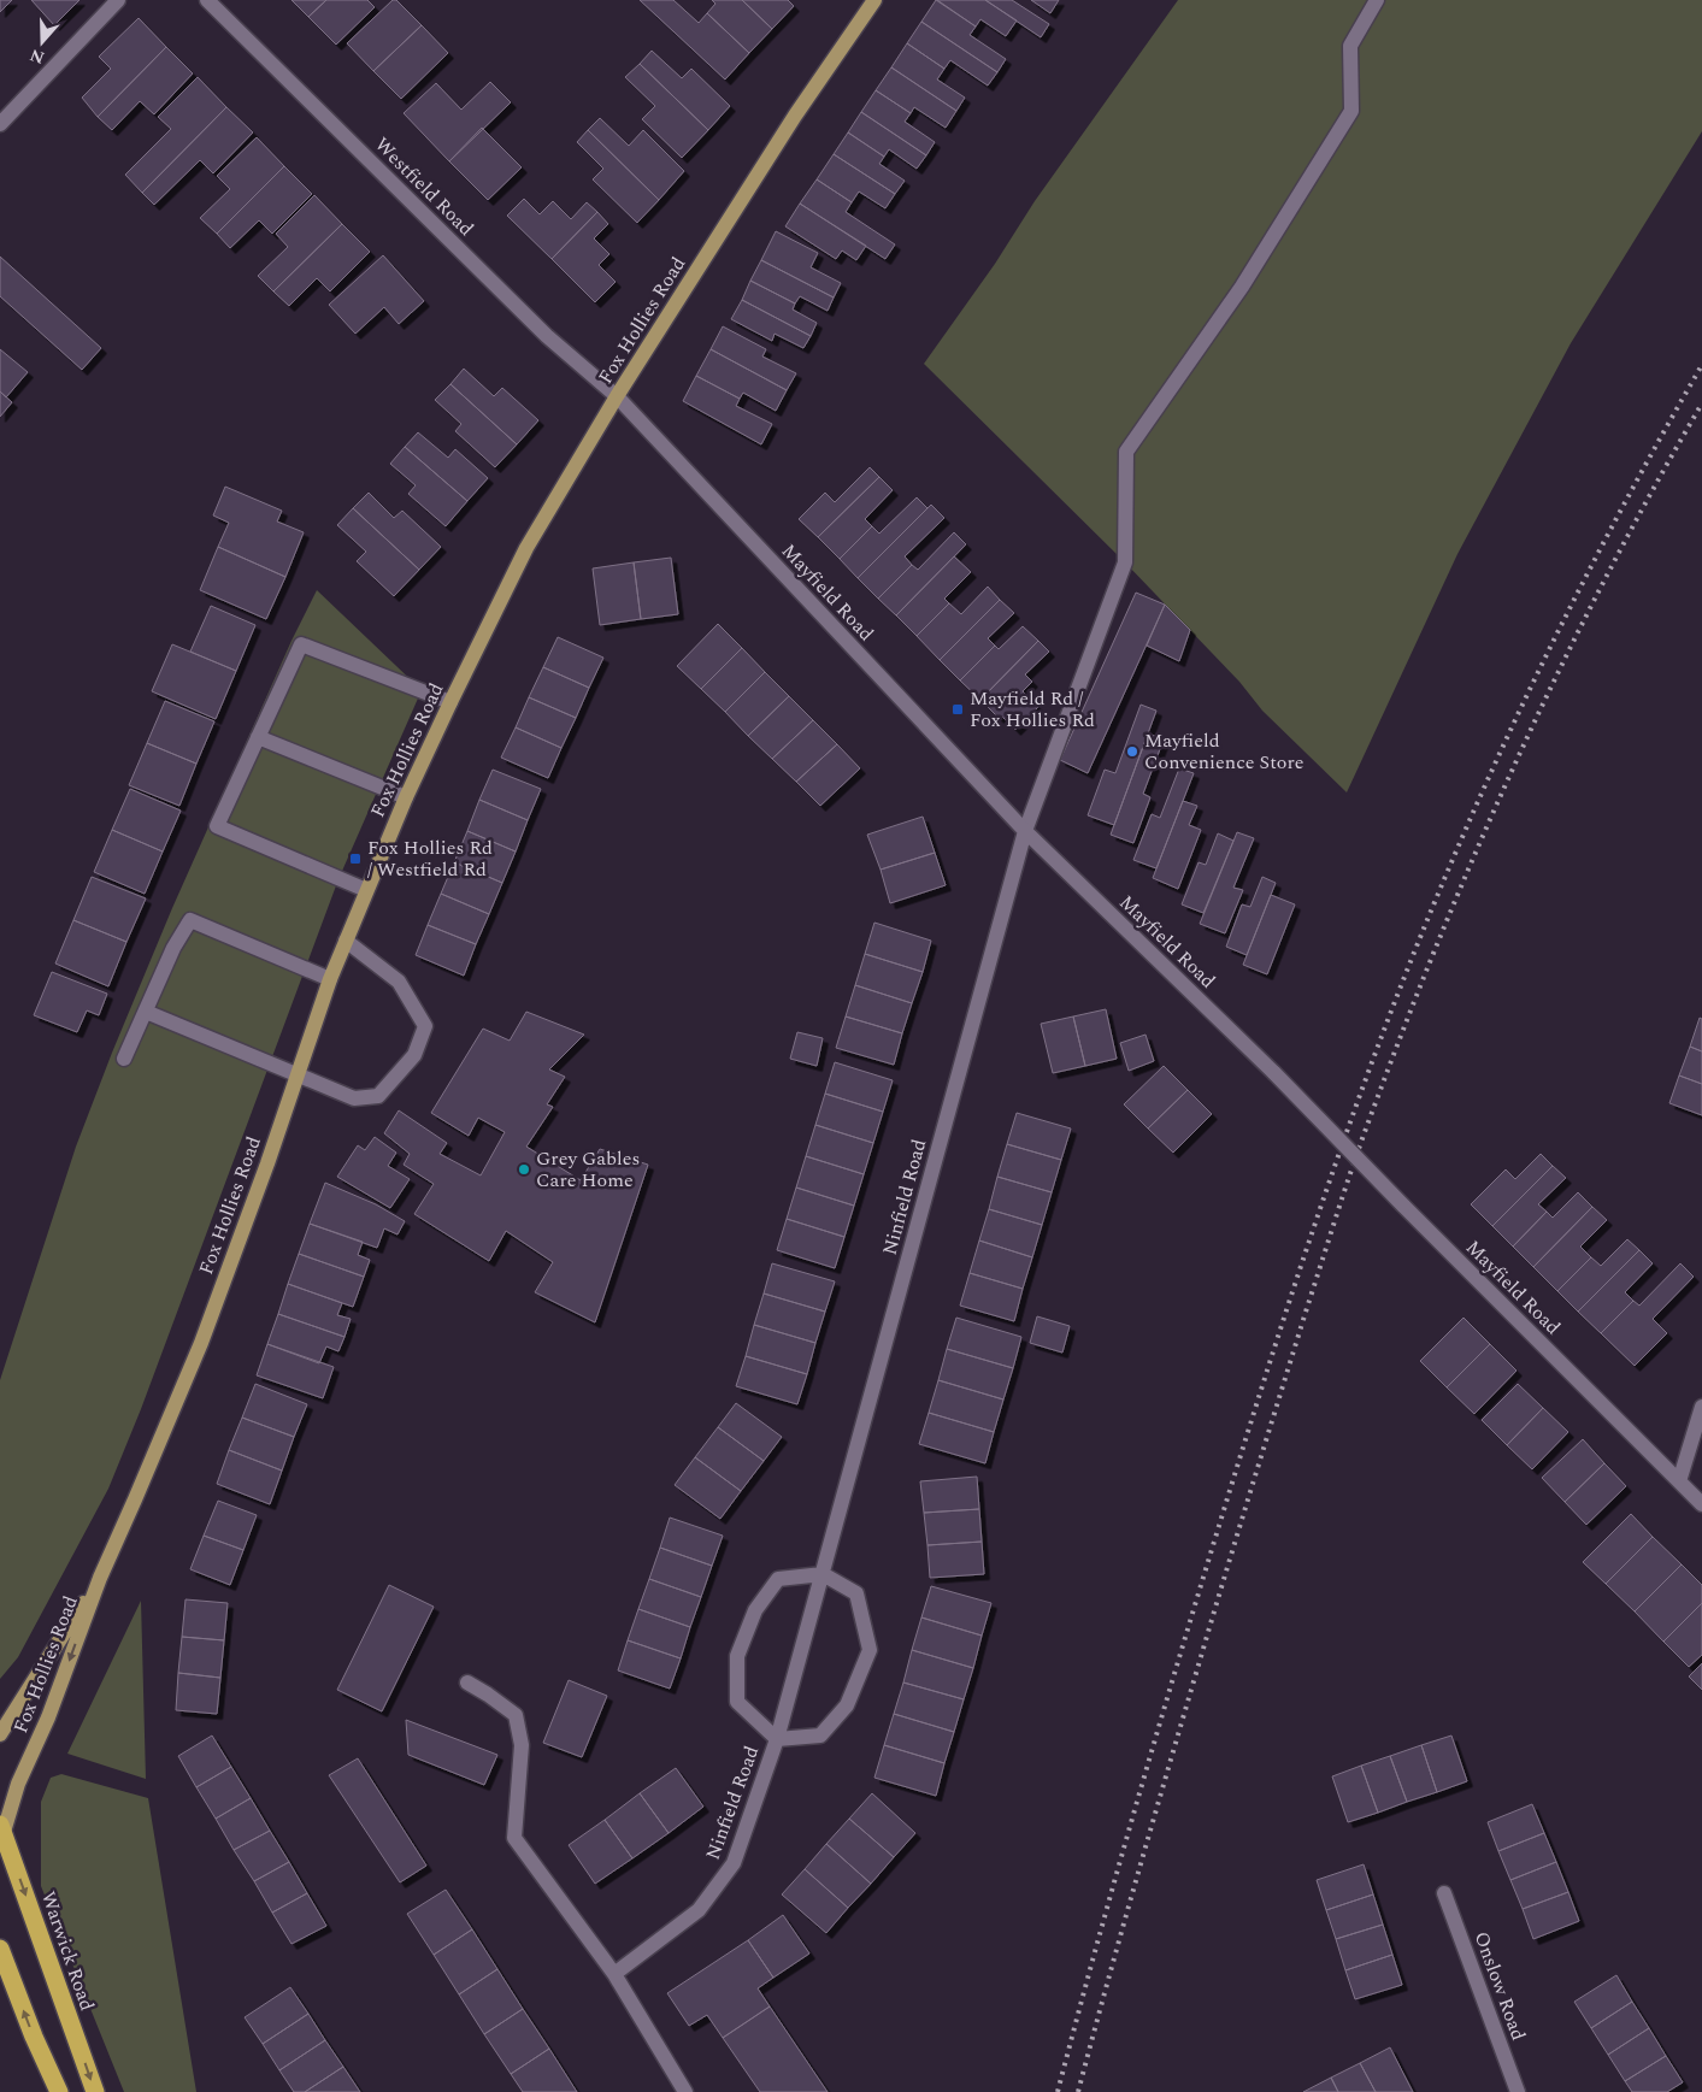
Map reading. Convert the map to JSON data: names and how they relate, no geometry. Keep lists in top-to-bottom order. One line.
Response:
{"streets":{"highway":["Warwick Road"],"main road":["Fox Hollies Road"],"street":["Westfield Road","Mayfield Road","Ninfield Road","Onslow Road"]},"crossings":[["Westfield Road","Fox Hollies Road"],["Westfield Road","Mayfield Road"],["Fox Hollies Road","Mayfield Road"],["Fox Hollies Road","Warwick Road"],["Mayfield Road","Ninfield Road"]],"places":{"transit":["Mayfield Rd / Fox Hollies Rd","Fox Hollies Rd / Westfield Rd"],"other":["Mayfield Convenience Store","Grey Gables Care Home"]},"north":"bottom"}
